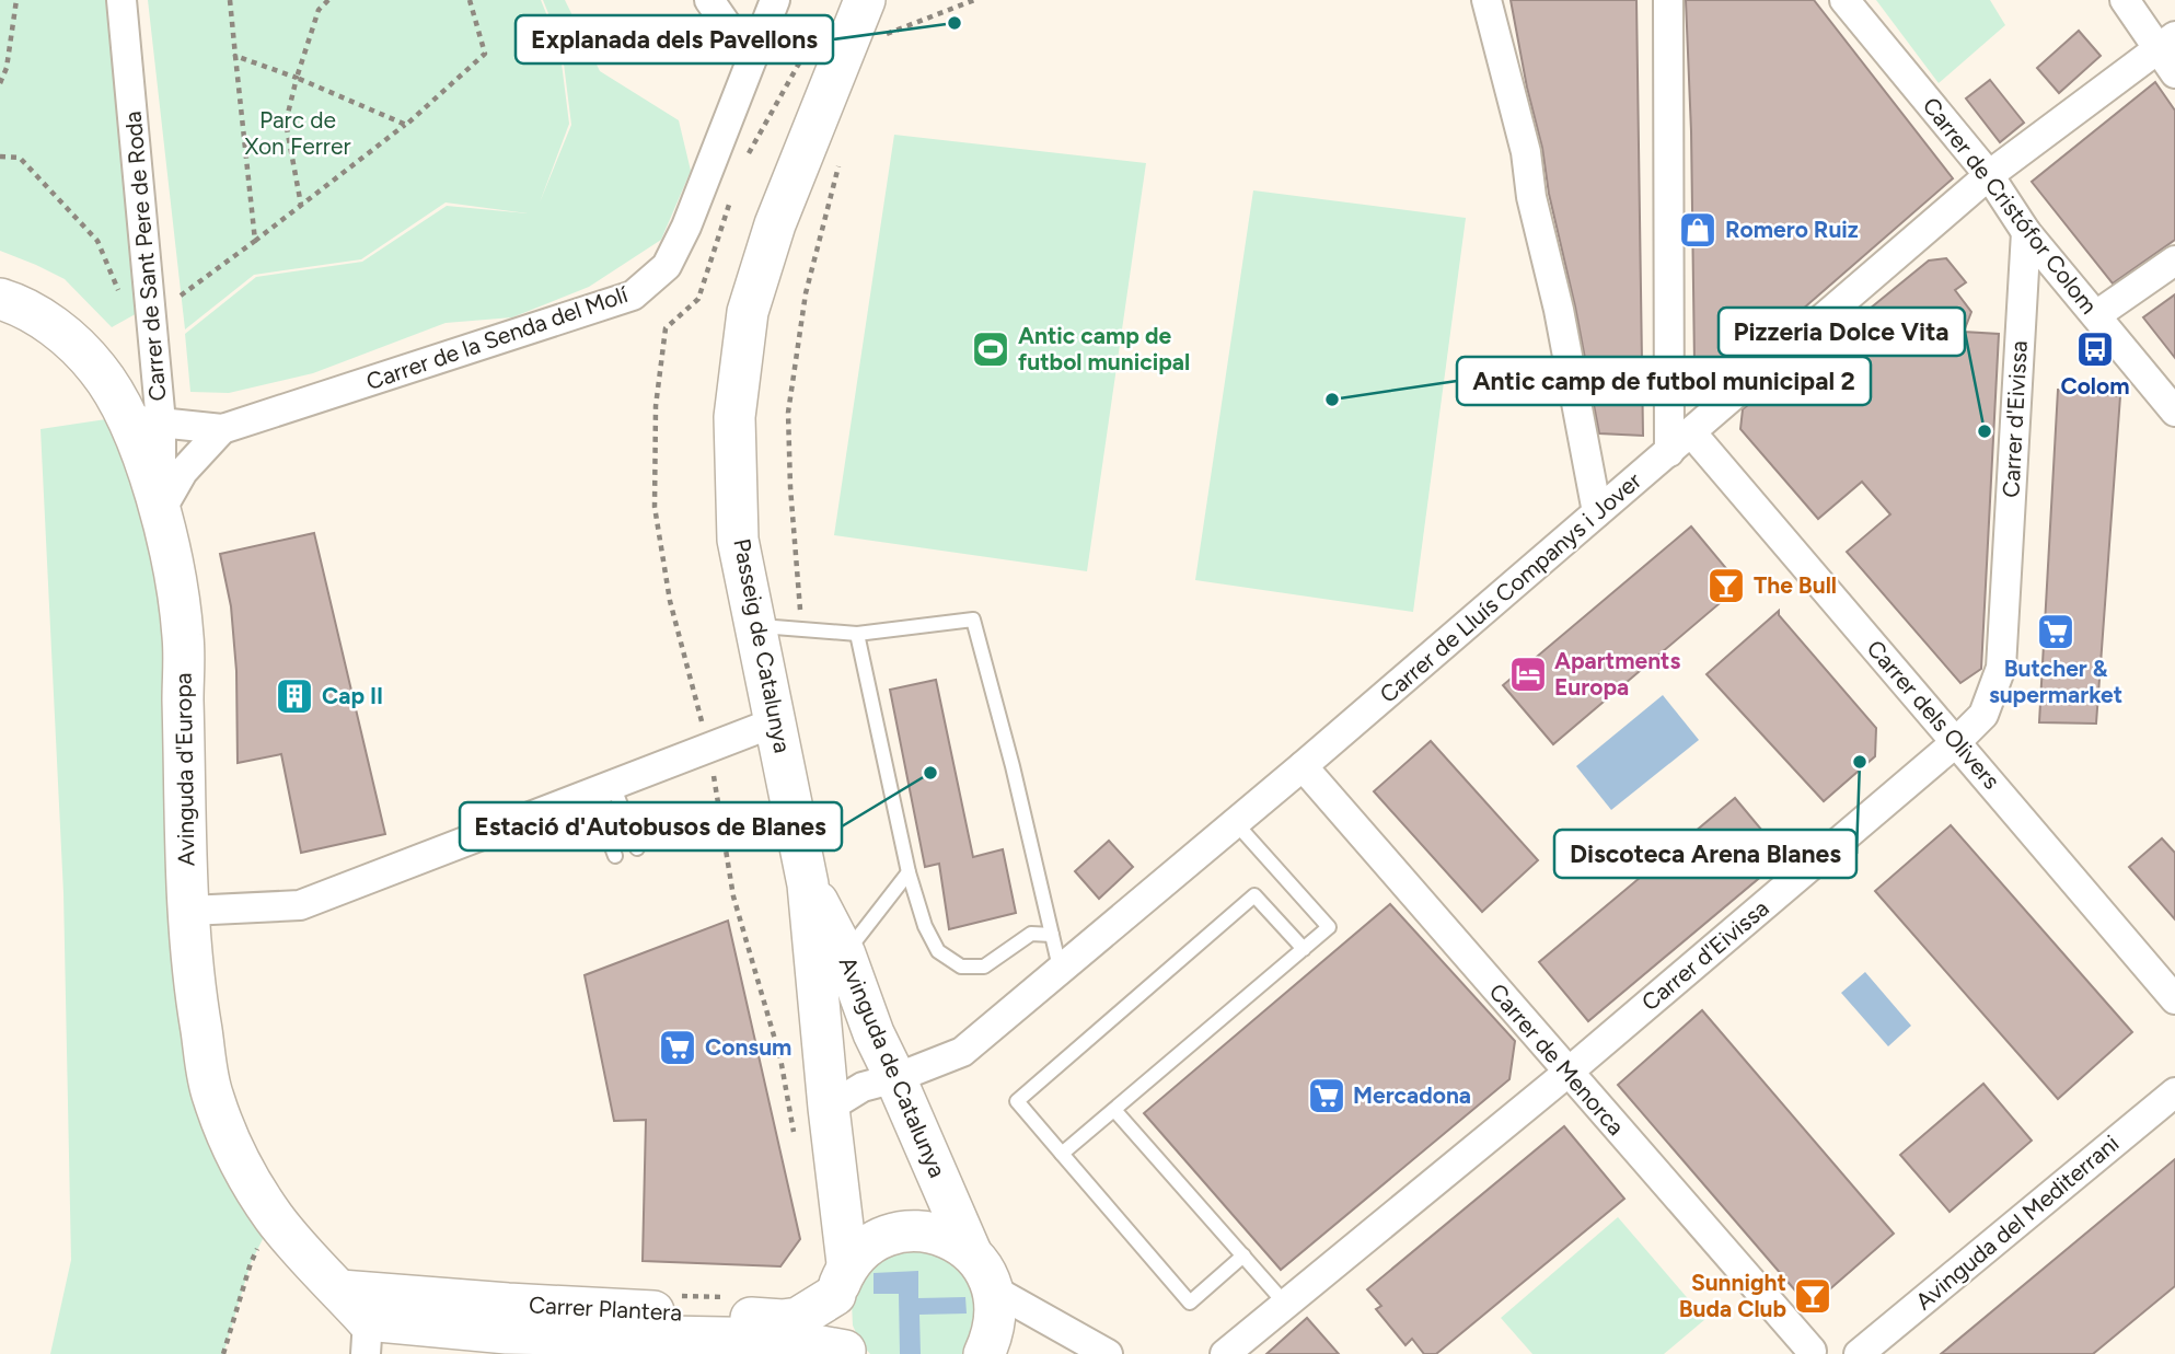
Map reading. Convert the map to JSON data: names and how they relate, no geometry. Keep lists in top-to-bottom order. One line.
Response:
{"streets":{"street":["Carrer de Cristófor Colom","Carrer de Sant Pere de Roda","Carrer de la Senda del Molí","Carrer d'Eivissa","Carrer de Lluís Companys i Jover","Passeig de Catalunya","Carrer dels Olivers","Avinguda d'Europa","Carrer de Menorca","Avinguda de Catalunya","Avinguda del Mediterrani","Carrer Plantera"]},"crossings":[["Carrer de Cristófor Colom","Carrer d'Eivissa"],["Carrer de Cristófor Colom","Carrer de Lluís Companys i Jover"],["Carrer de Sant Pere de Roda","Carrer de la Senda del Molí"],["Carrer de Sant Pere de Roda","Avinguda d'Europa"],["Carrer de la Senda del Molí","Avinguda d'Europa"],["Carrer d'Eivissa","Carrer dels Olivers"],["Carrer d'Eivissa","Carrer de Menorca"],["Carrer de Lluís Companys i Jover","Passeig de Catalunya"],["Carrer de Lluís Companys i Jover","Carrer dels Olivers"],["Carrer de Lluís Companys i Jover","Carrer de Menorca"],["Carrer de Lluís Companys i Jover","Avinguda de Catalunya"],["Passeig de Catalunya","Avinguda de Catalunya"],["Passeig de Catalunya","Carrer Plantera"],["Avinguda d'Europa","Carrer Plantera"],["Avinguda de Catalunya","Carrer Plantera"]],"parks":["Parc de Xon Ferrer"],"places":{"other":["Explanada dels Pavellons","Antic camp de futbol municipal 2","Pizzeria Dolce Vita","Discoteca Arena Blanes","Estació d'Autobusos de Blanes"],"shop":["Romero Ruiz"],"sports":["Antic camp de futbol municipal"],"bus stop":["Colom"],"bar":["The Bull","Sunnight Buda Club"],"supermarket":["Butcher & supermarket","Consum","Mercadona"],"hotel":["Apartments Europa"],"building":["Cap II"]}}
